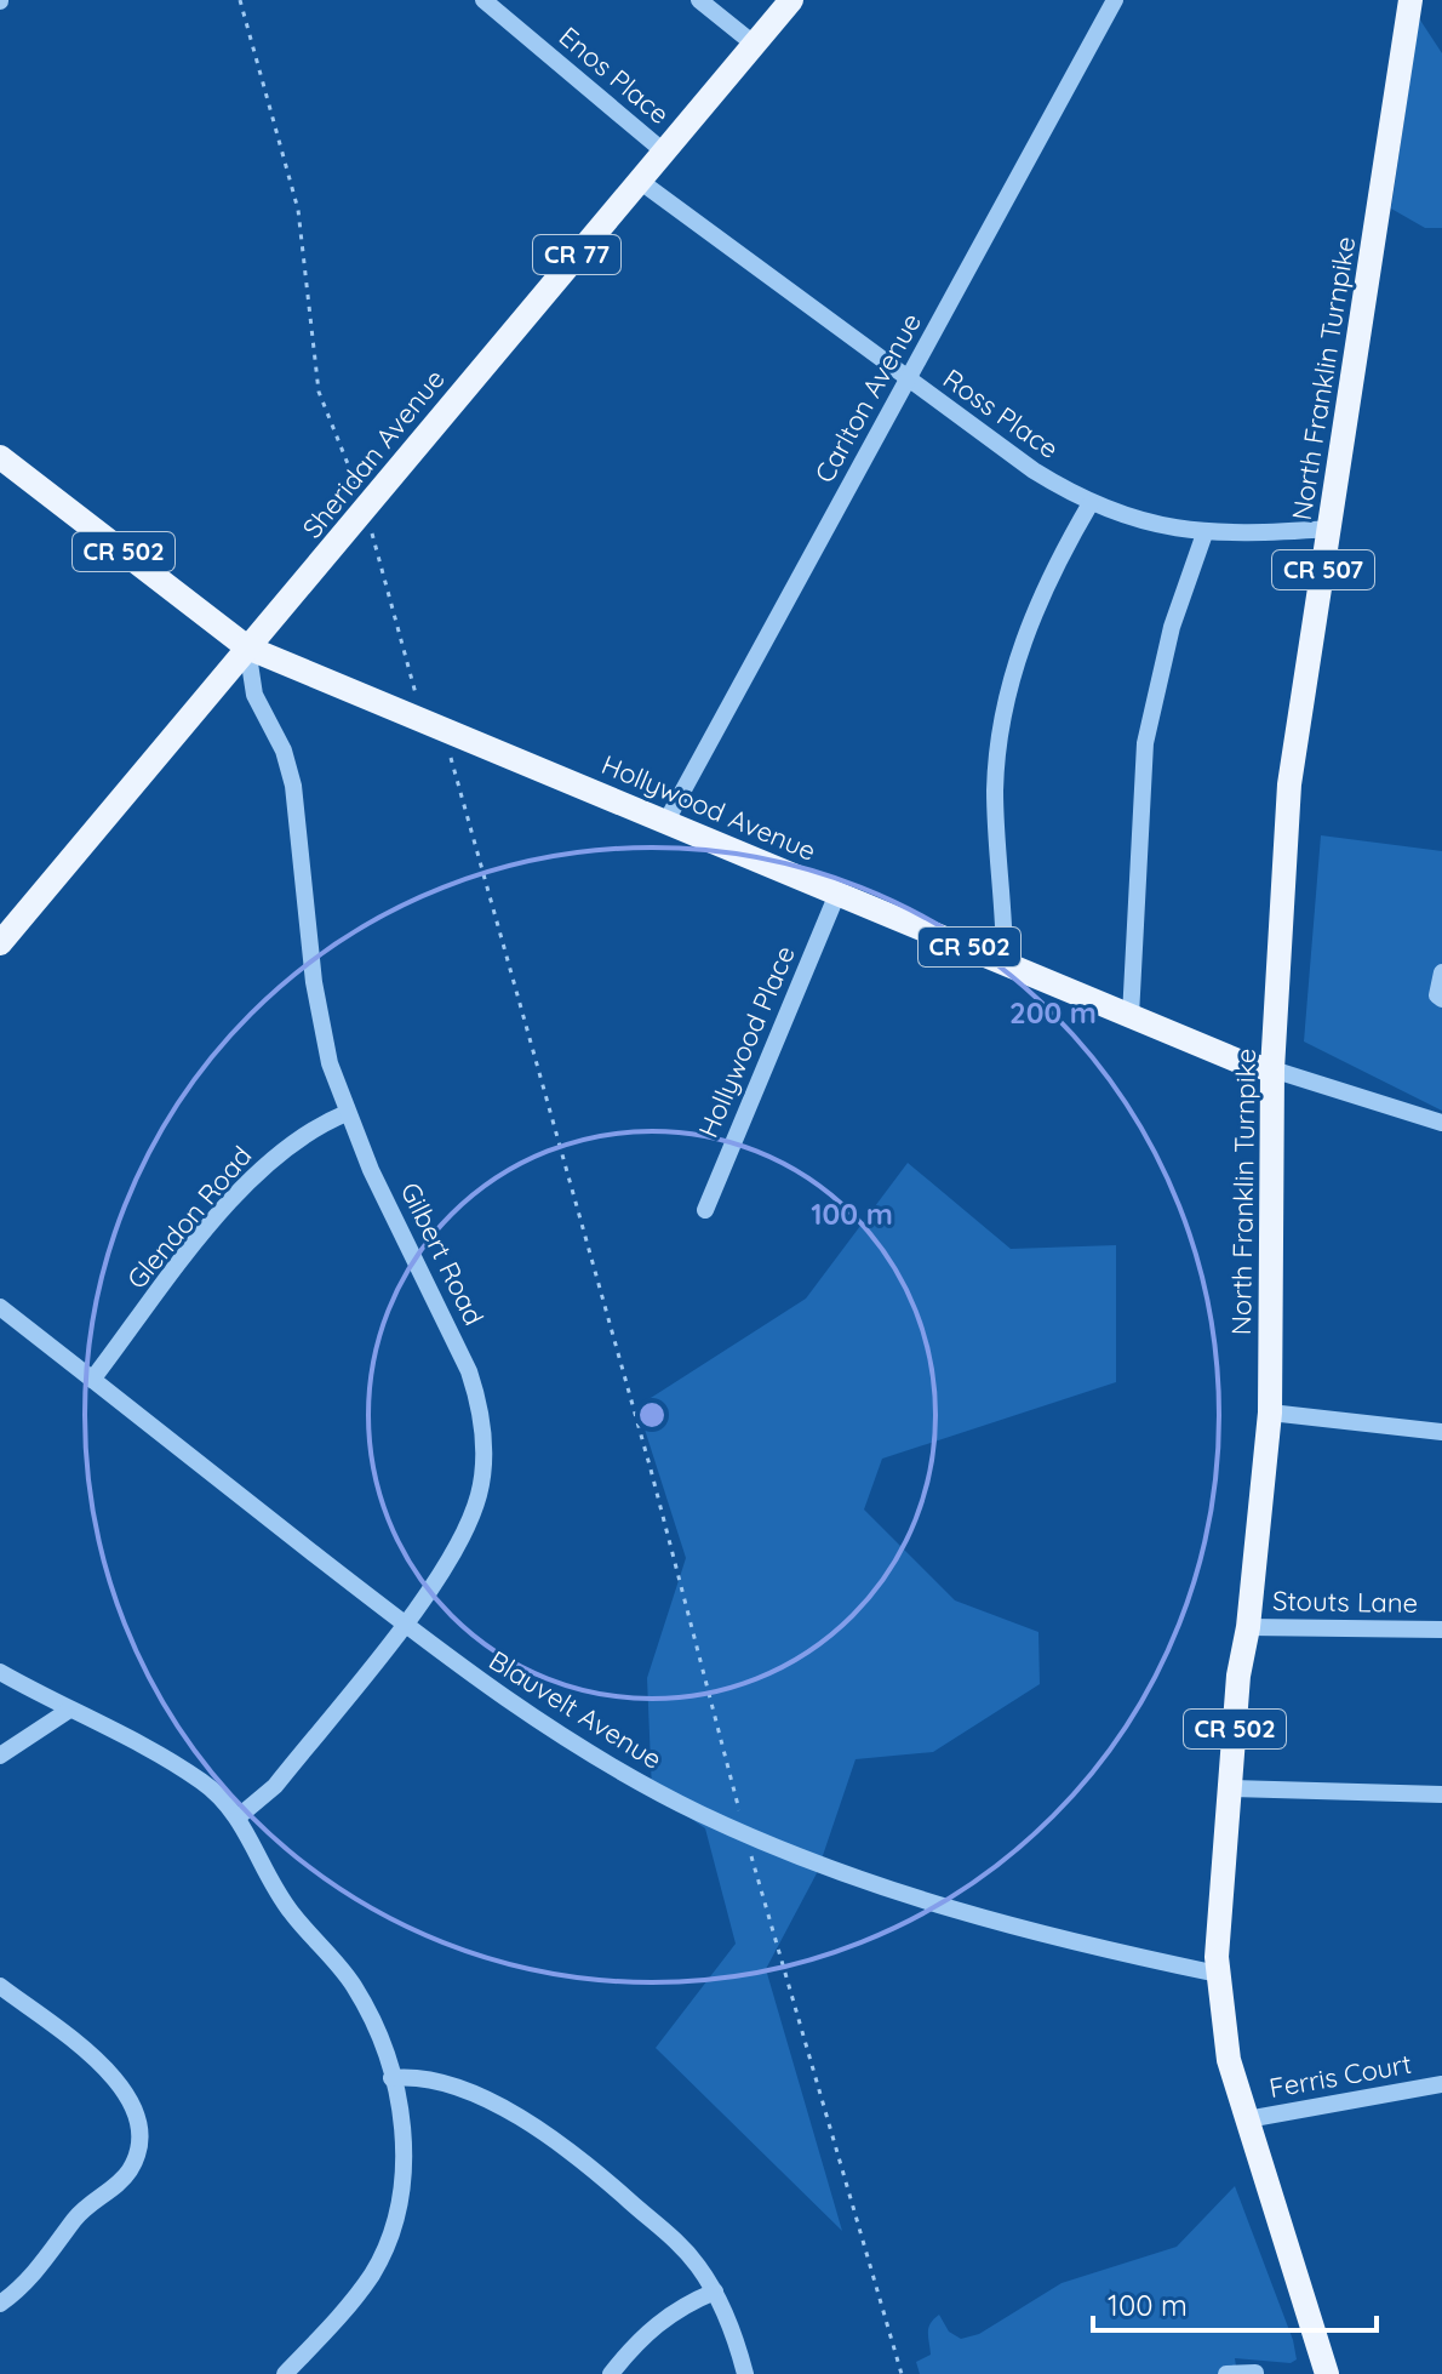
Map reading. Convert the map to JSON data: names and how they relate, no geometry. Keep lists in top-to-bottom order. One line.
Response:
{"streets":{"main road":["CR 77","North Franklin Turnpike","Sheridan Avenue","CR 502","CR 507","Hollywood Avenue"],"street":["Enos Place","Carlton Avenue","Ross Place","Hollywood Place","Glendon Road","Gilbert Road","Stouts Lane","Blauvelt Avenue","Ferris Court"]},"crossings":[["Enos Place","Sheridan Avenue"],["North Franklin Turnpike","Ross Place"],["North Franklin Turnpike","Hollywood Avenue"],["North Franklin Turnpike","Stouts Lane"],["North Franklin Turnpike","Blauvelt Avenue"],["North Franklin Turnpike","Ferris Court"],["Carlton Avenue","Ross Place"],["Carlton Avenue","Hollywood Avenue"],["Ross Place","Sheridan Avenue"],["Sheridan Avenue","Hollywood Avenue"],["Sheridan Avenue","Gilbert Road"],["Hollywood Avenue","Hollywood Place"],["Hollywood Avenue","Gilbert Road"],["Glendon Road","Gilbert Road"],["Glendon Road","Blauvelt Avenue"],["Gilbert Road","Blauvelt Avenue"]],"scale_bar":"100 m","rings":["200 m","100 m"]}
